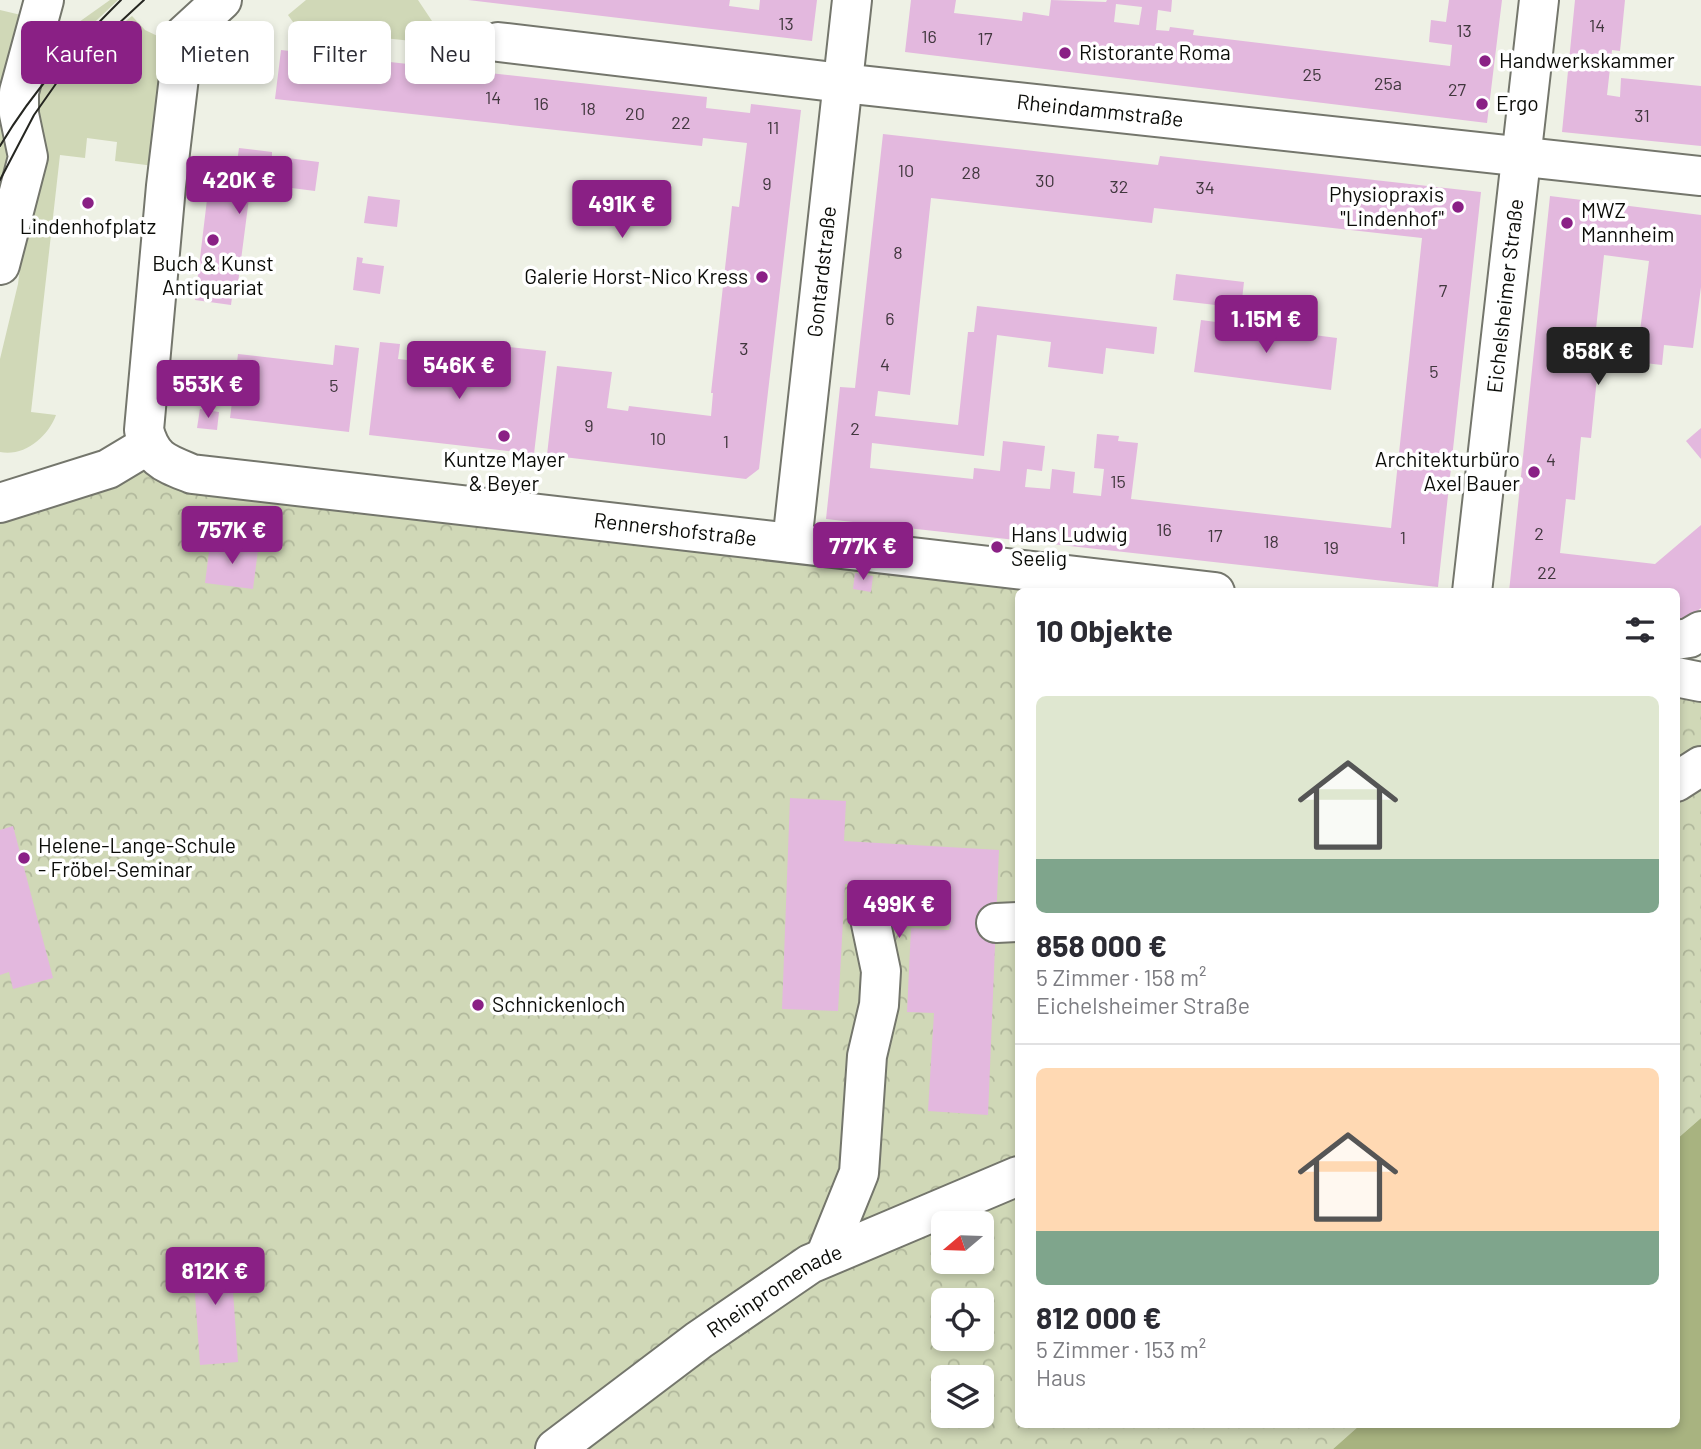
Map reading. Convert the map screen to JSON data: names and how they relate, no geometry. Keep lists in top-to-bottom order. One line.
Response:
{"streets":{"street":["Rheindammstraße","Gontardstraße","Eichelsheimer Straße","Rennershofstraße","Rheinpromenade"]},"crossings":[["Rheindammstraße","Gontardstraße"],["Rheindammstraße","Eichelsheimer Straße"],["Gontardstraße","Rennershofstraße"]],"places":["Ristorante Roma","Handwerkskammer","Ergo","Lindenhofplatz","Physiopraxis \"Lindenhof\"","MWZ Mannheim","Buch & Kunst Antiquariat","Galerie Horst-Nico Kress","Kuntze Mayer & Beyer","Architekturbüro Axel Bauer","Hans Ludwig Seelig","Helene-Lange-Schule - Fröbel-Seminar","Schnickenloch"],"house_numbers":["13","14","13","16","17","25","25a","27","14","16","18","20","31","22","11","10","28","30","9","32","34","8","7","6","3","4","5","5","9","2","10","1","4","15","16","2","17","1","18","19","22"],"north":"left","page":{"chip":["Kaufen","Mieten","Filter","Neu"],"price":["420K €","491K €","1.15M €","858K €","546K €","553K €","757K €","777K €","499K €","812K €"],"heading":"10 Objekte","list":[{"name":"858 000 €","note":"5 Zimmer · 158 m² · Eichelsheimer Straße"},{"name":"812 000 €","note":"5 Zimmer · 153 m² · Haus"}]}}
